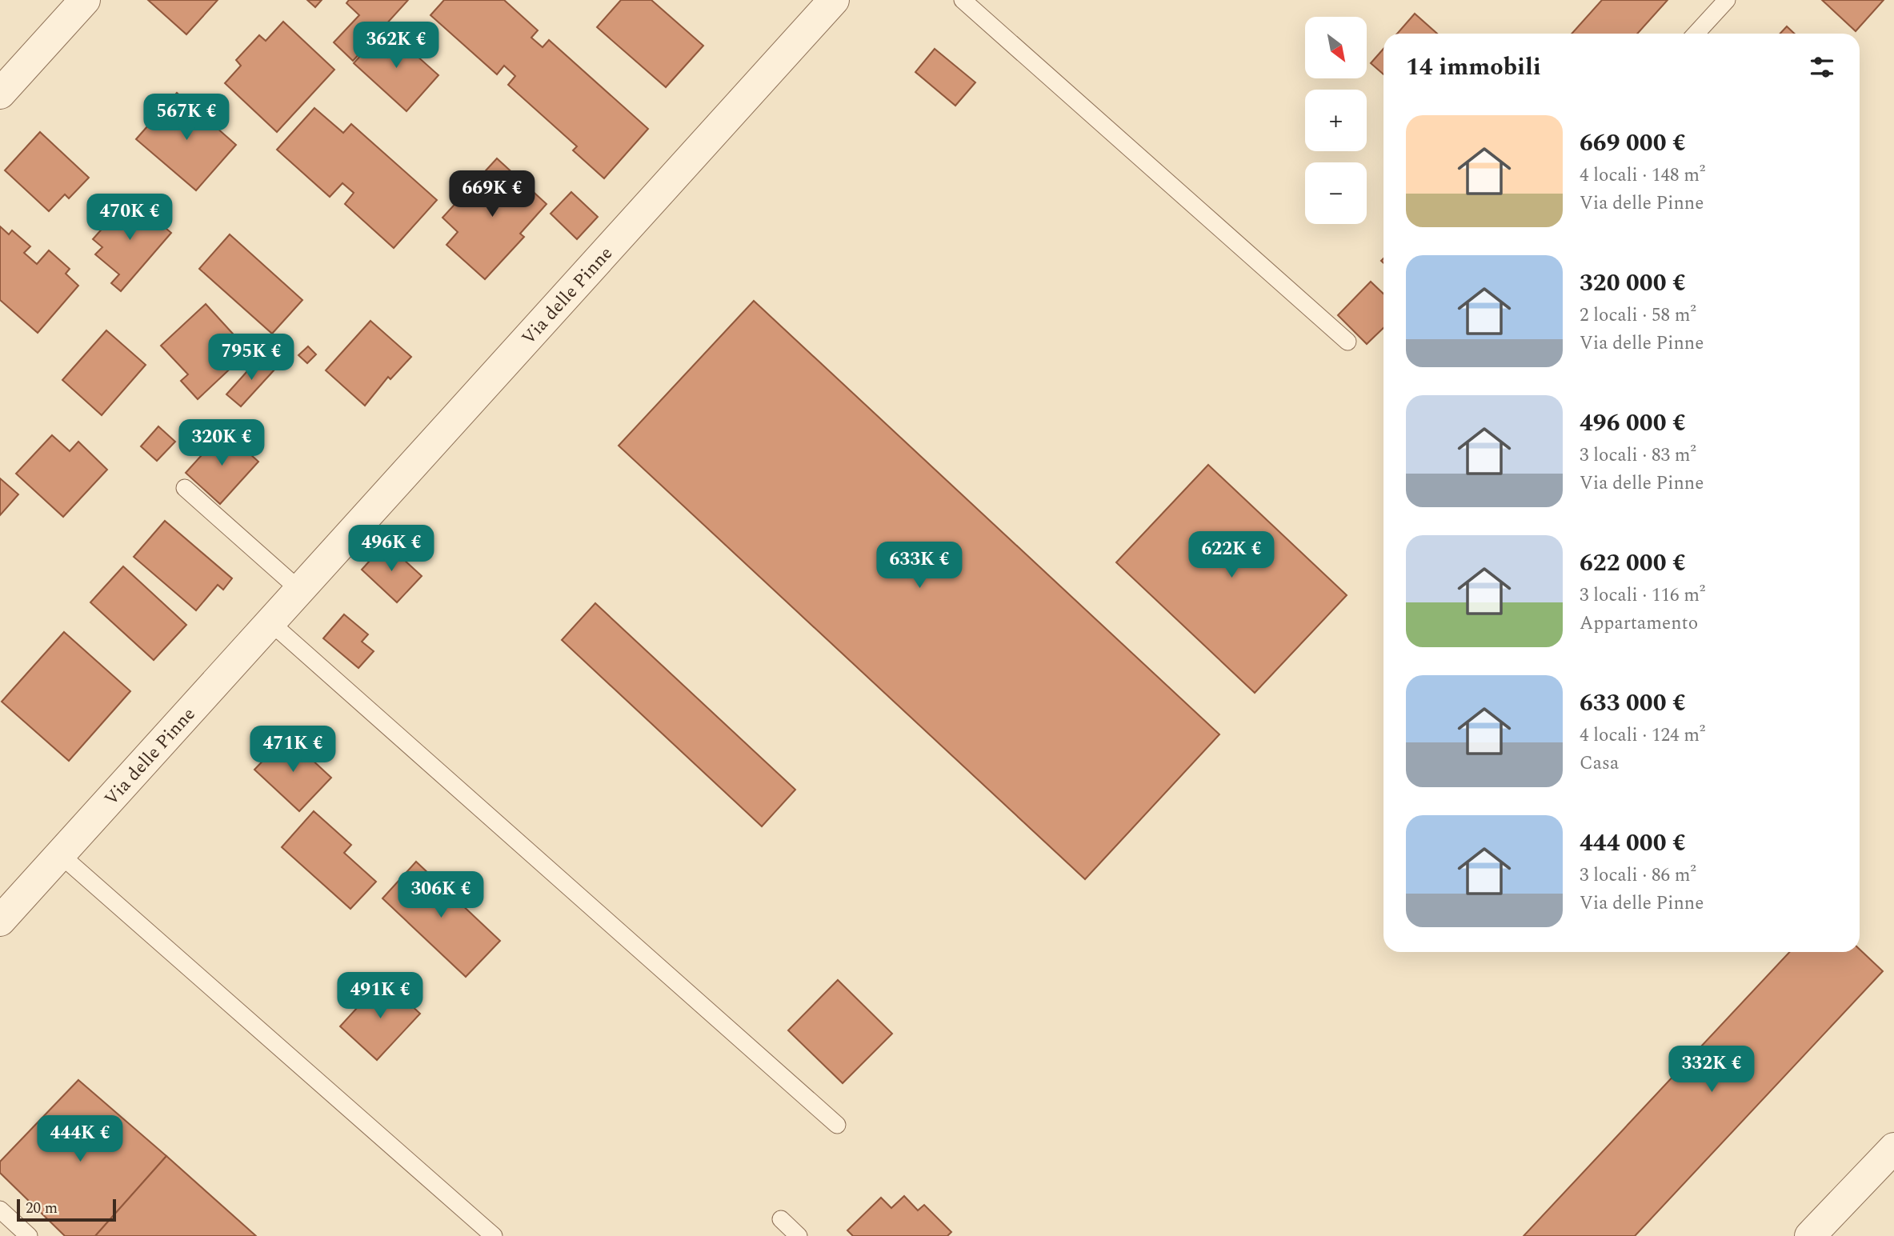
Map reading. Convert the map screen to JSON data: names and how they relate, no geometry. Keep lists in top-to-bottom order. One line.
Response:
{"streets":{"street":["Via delle Pinne"]},"scale_bar":"20 m","north":"bottom right","page":{"map_buttons":["+","−"],"price":["362K €","567K €","669K €","470K €","795K €","320K €","496K €","622K €","633K €","471K €","306K €","491K €","332K €","444K €"],"heading":"14 immobili","list":[{"name":"669 000 €","note":"4 locali · 148 m² · Via delle Pinne"},{"name":"320 000 €","note":"2 locali · 58 m² · Via delle Pinne"},{"name":"496 000 €","note":"3 locali · 83 m² · Via delle Pinne"},{"name":"622 000 €","note":"3 locali · 116 m² · Appartamento"},{"name":"633 000 €","note":"4 locali · 124 m² · Casa"},{"name":"444 000 €","note":"3 locali · 86 m² · Via delle Pinne"}],"scale":"20 m"}}
